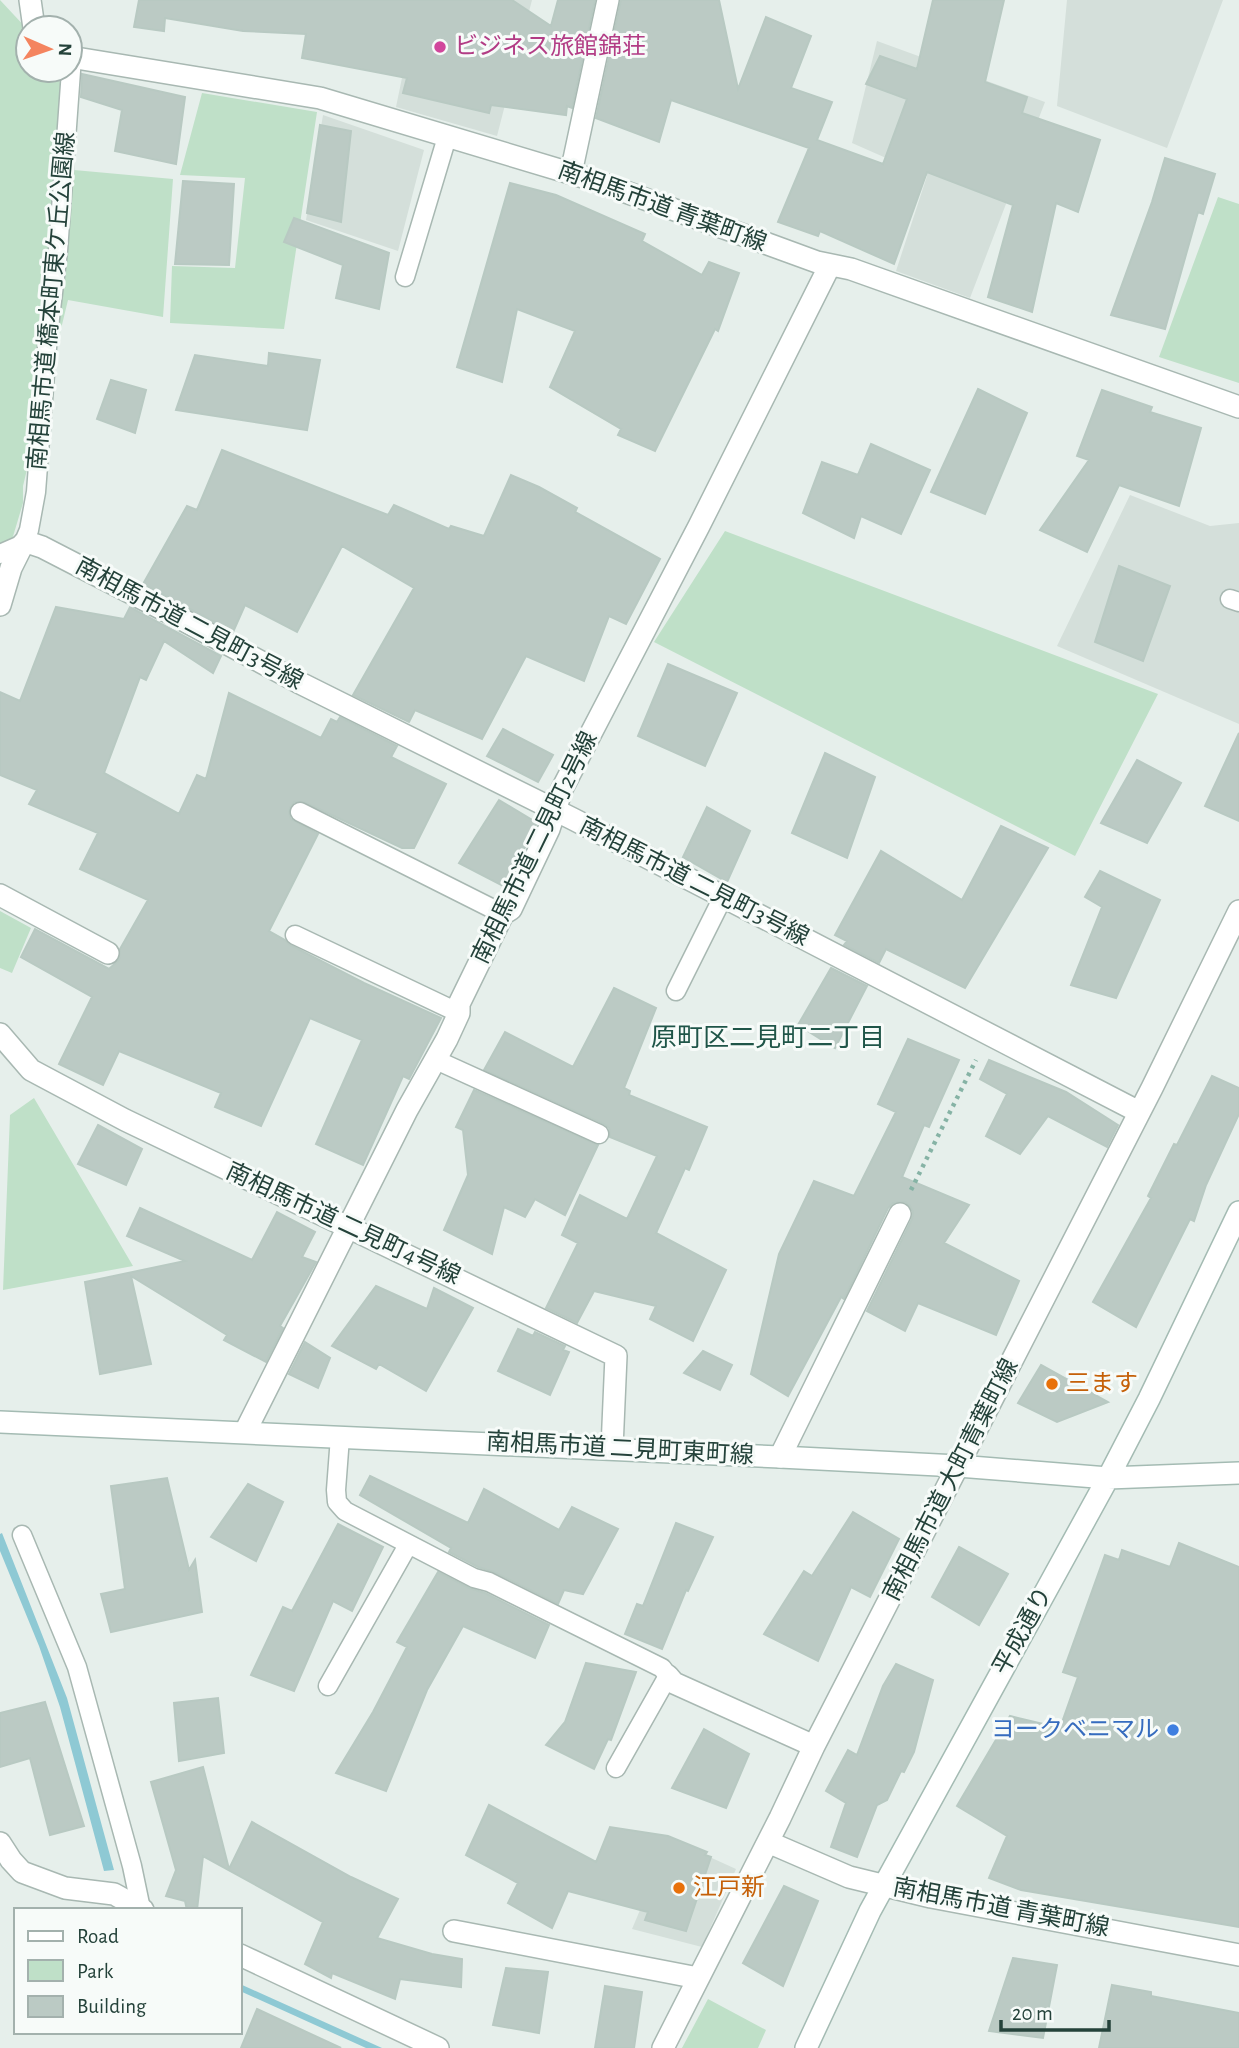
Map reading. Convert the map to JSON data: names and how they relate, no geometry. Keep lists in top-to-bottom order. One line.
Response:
{"streets":{"street":["南相馬市道 青葉町線","南相馬市道 二見町3号線","南相馬市道 二見町2号線","南相馬市道 二見町4号線","南相馬市道 二見町東町線","南相馬市道 大町青葉町線","平成通り"],"lane":["南相馬市道 橋本町東ケ丘公園線"]},"crossings":[["南相馬市道 青葉町線","南相馬市道 二見町2号線"],["南相馬市道 青葉町線","南相馬市道 大町青葉町線"],["南相馬市道 青葉町線","平成通り"],["南相馬市道 橋本町東ケ丘公園線","南相馬市道 二見町3号線"],["南相馬市道 二見町3号線","南相馬市道 二見町2号線"],["南相馬市道 二見町3号線","南相馬市道 大町青葉町線"],["南相馬市道 二見町2号線","南相馬市道 二見町4号線"],["南相馬市道 二見町2号線","南相馬市道 二見町東町線"],["南相馬市道 二見町4号線","南相馬市道 二見町東町線"],["南相馬市道 二見町東町線","南相馬市道 大町青葉町線"],["南相馬市道 二見町東町線","平成通り"]],"districts":["原町区二見町二丁目"],"places":["ビジネス旅館錦荘","三ます","ヨークベニマル","江戸新"],"legend":["Road","Park","Building"],"scale_bar":"20 m","north":"right"}
